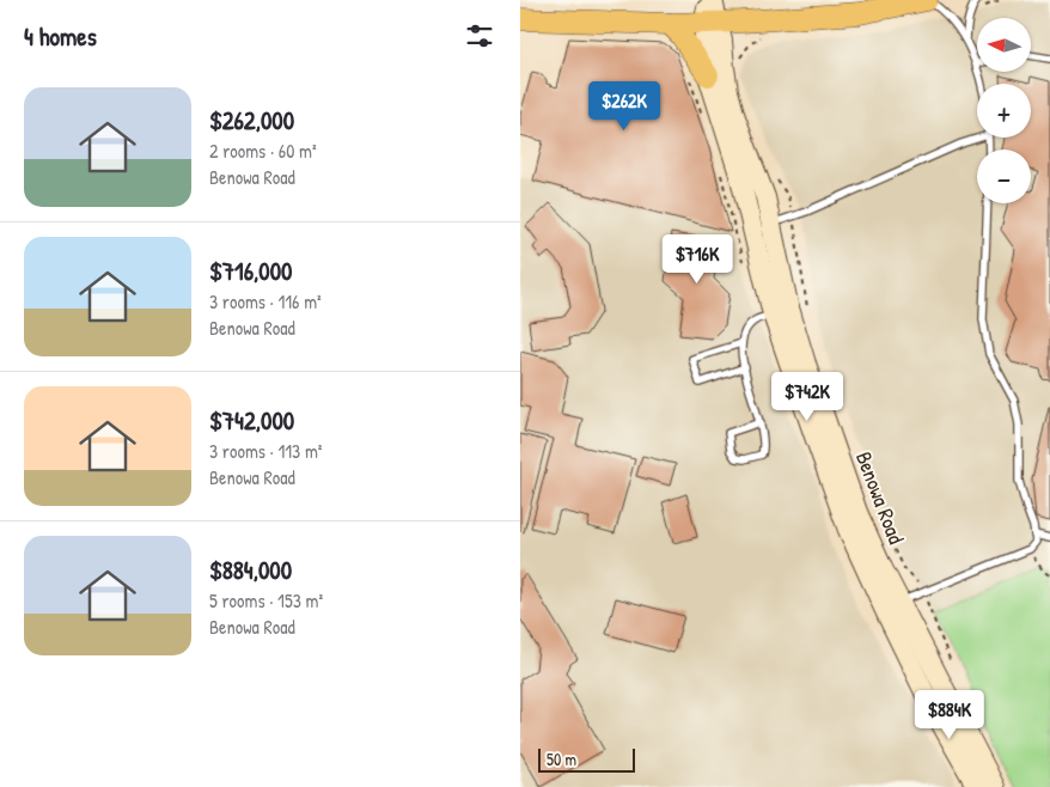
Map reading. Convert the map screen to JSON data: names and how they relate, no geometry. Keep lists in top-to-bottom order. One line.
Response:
{"streets":{"main road":["Benowa Road"]},"scale_bar":"50 m","north":"left","page":{"heading":"4 homes","map_buttons":["+","−"],"list":[{"name":"$262,000","note":"2 rooms · 60 m² · Benowa Road"},{"name":"$716,000","note":"3 rooms · 116 m² · Benowa Road"},{"name":"$742,000","note":"3 rooms · 113 m² · Benowa Road"},{"name":"$884,000","note":"5 rooms · 153 m² · Benowa Road"}],"price":["$262K","$716K","$742K","$884K"],"scale":"50 m"}}
